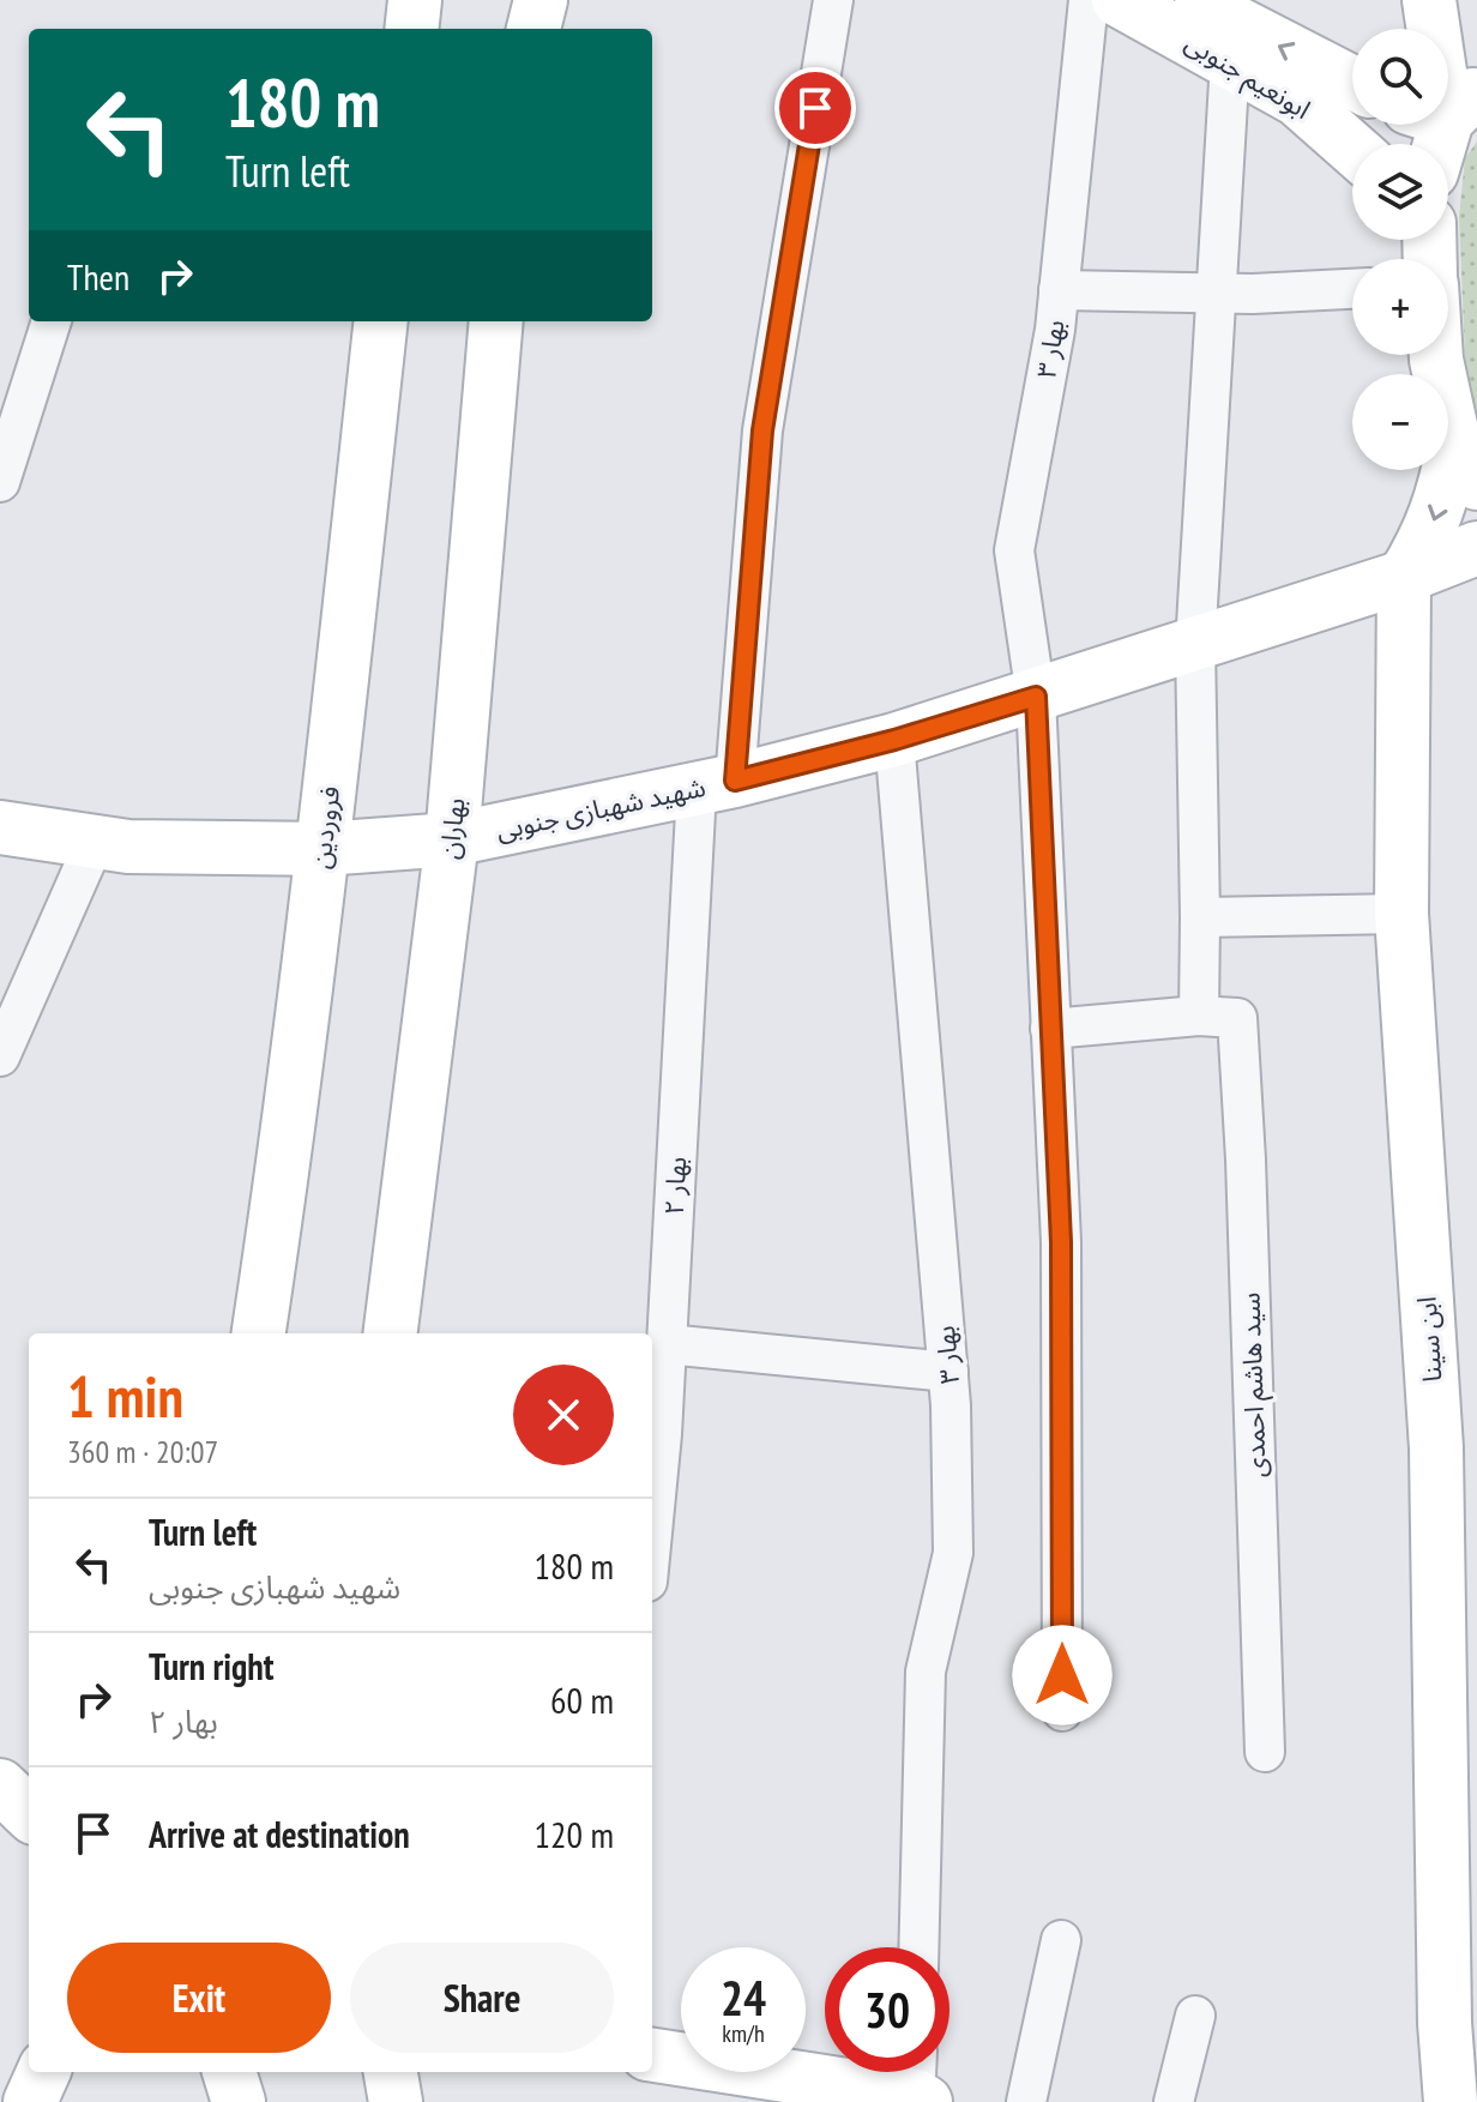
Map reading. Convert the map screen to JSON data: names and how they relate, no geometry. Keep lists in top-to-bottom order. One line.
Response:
{"streets":{"street":["ابونعیم جنوبی","بهار ۳","شهید شهبازی جنوبی","فروردین","بهاران","بهار ۲","ابن سینا","سید هاشم احمدی"]},"crossings":[["بهار ۳","شهید شهبازی جنوبی"],["شهید شهبازی جنوبی","فروردین"],["شهید شهبازی جنوبی","بهاران"],["شهید شهبازی جنوبی","بهار ۲"],["شهید شهبازی جنوبی","ابن سینا"]],"page":{"map_buttons":["+","−"],"turn":["180 m","Turn left"],"then":"Then","heading":["1 min","360 m · 20:07"],"list":[{"name":"Turn left","note":"شهید شهبازی جنوبی","value":"180 m"},{"name":"Turn right","note":"بهار ۲","value":"60 m"},{"name":"Arrive at destination","value":"120 m"}],"buttons":["Exit","Share"],"speed":"24 km/h","limit":"30"}}
